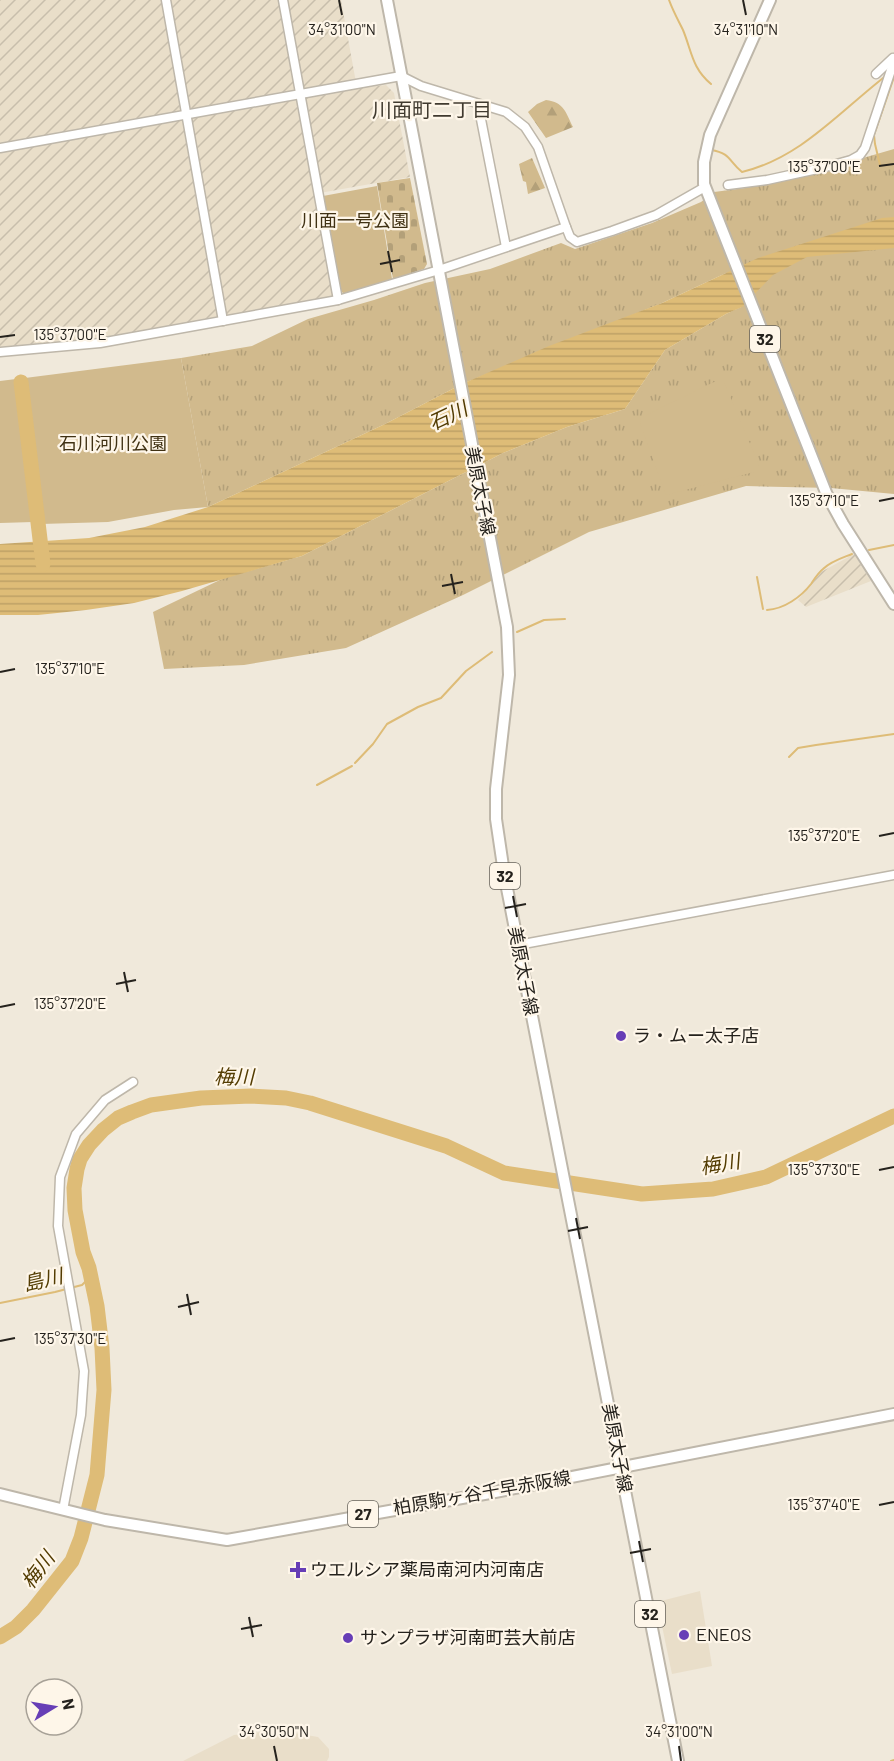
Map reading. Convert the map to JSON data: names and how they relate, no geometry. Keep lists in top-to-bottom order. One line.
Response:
{"streets":{"main road":["32","美原太子線","柏原駒ヶ谷千早赤阪線","27"]},"crossings":[["美原太子線","柏原駒ヶ谷千早赤阪線"]],"districts":["川面町二丁目"],"water":["石川","梅川","島川"],"parks":["川面一号公園","石川河川公園"],"places":{"other":["ラ・ムー太子店","ENEOS","サンプラザ河南町芸大前店"],"health":["ウエルシア薬局南河内河南店"]},"north":"right","coordinates":["34°31'00\"N","34°31'10\"N","135°37'00\"E","135°37'10\"E","135°37'20\"E","135°37'30\"E","135°37'40\"E","34°30'50\"N"]}
